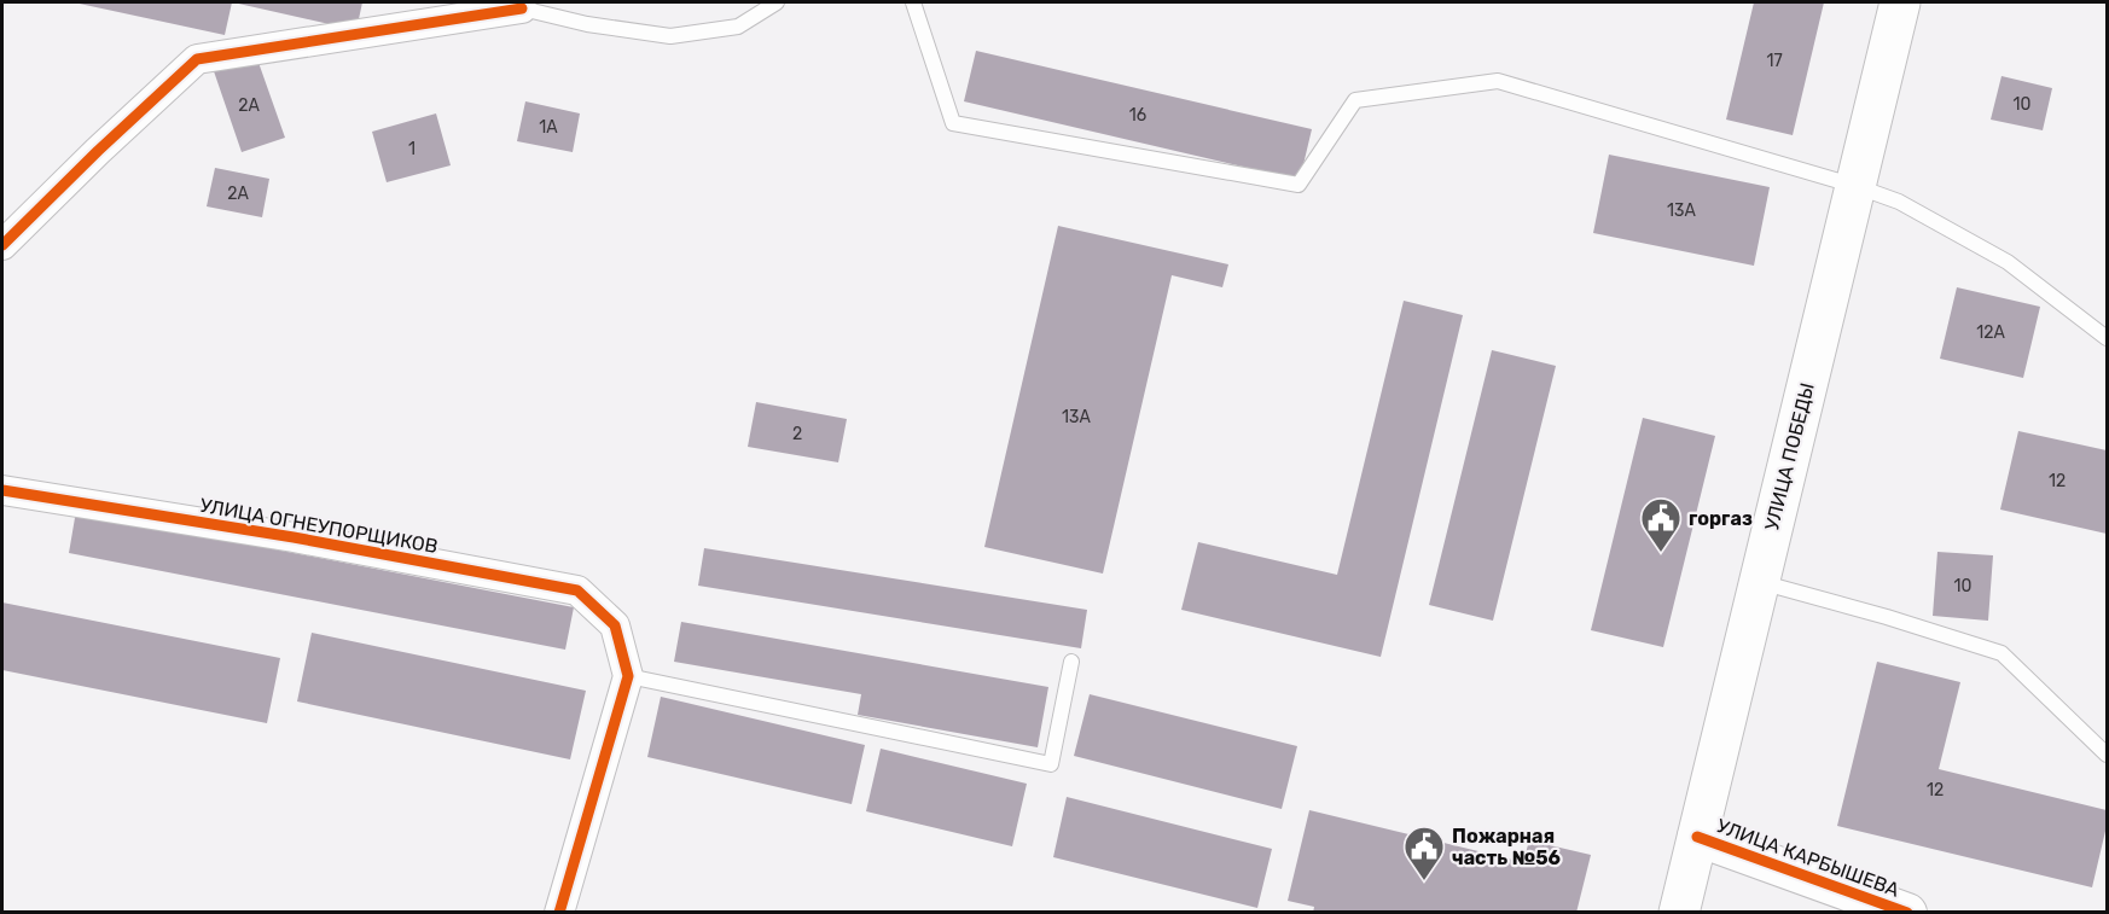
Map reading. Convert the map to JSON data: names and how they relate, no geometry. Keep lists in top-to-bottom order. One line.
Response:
{"streets":{"main road":["УЛИЦА ПОБЕДЫ"],"street":["УЛИЦА ОГНЕУПОРЩИКОВ","УЛИЦА КАРБЫШЕВА"]},"crossings":[["УЛИЦА ПОБЕДЫ","УЛИЦА КАРБЫШЕВА"]],"places":{"public building":["горгаз","Пожарная часть №56"]},"house_numbers":["17","10","2А","16","1А","1","2А","13А","12А","13А","2","12","10","12"]}
